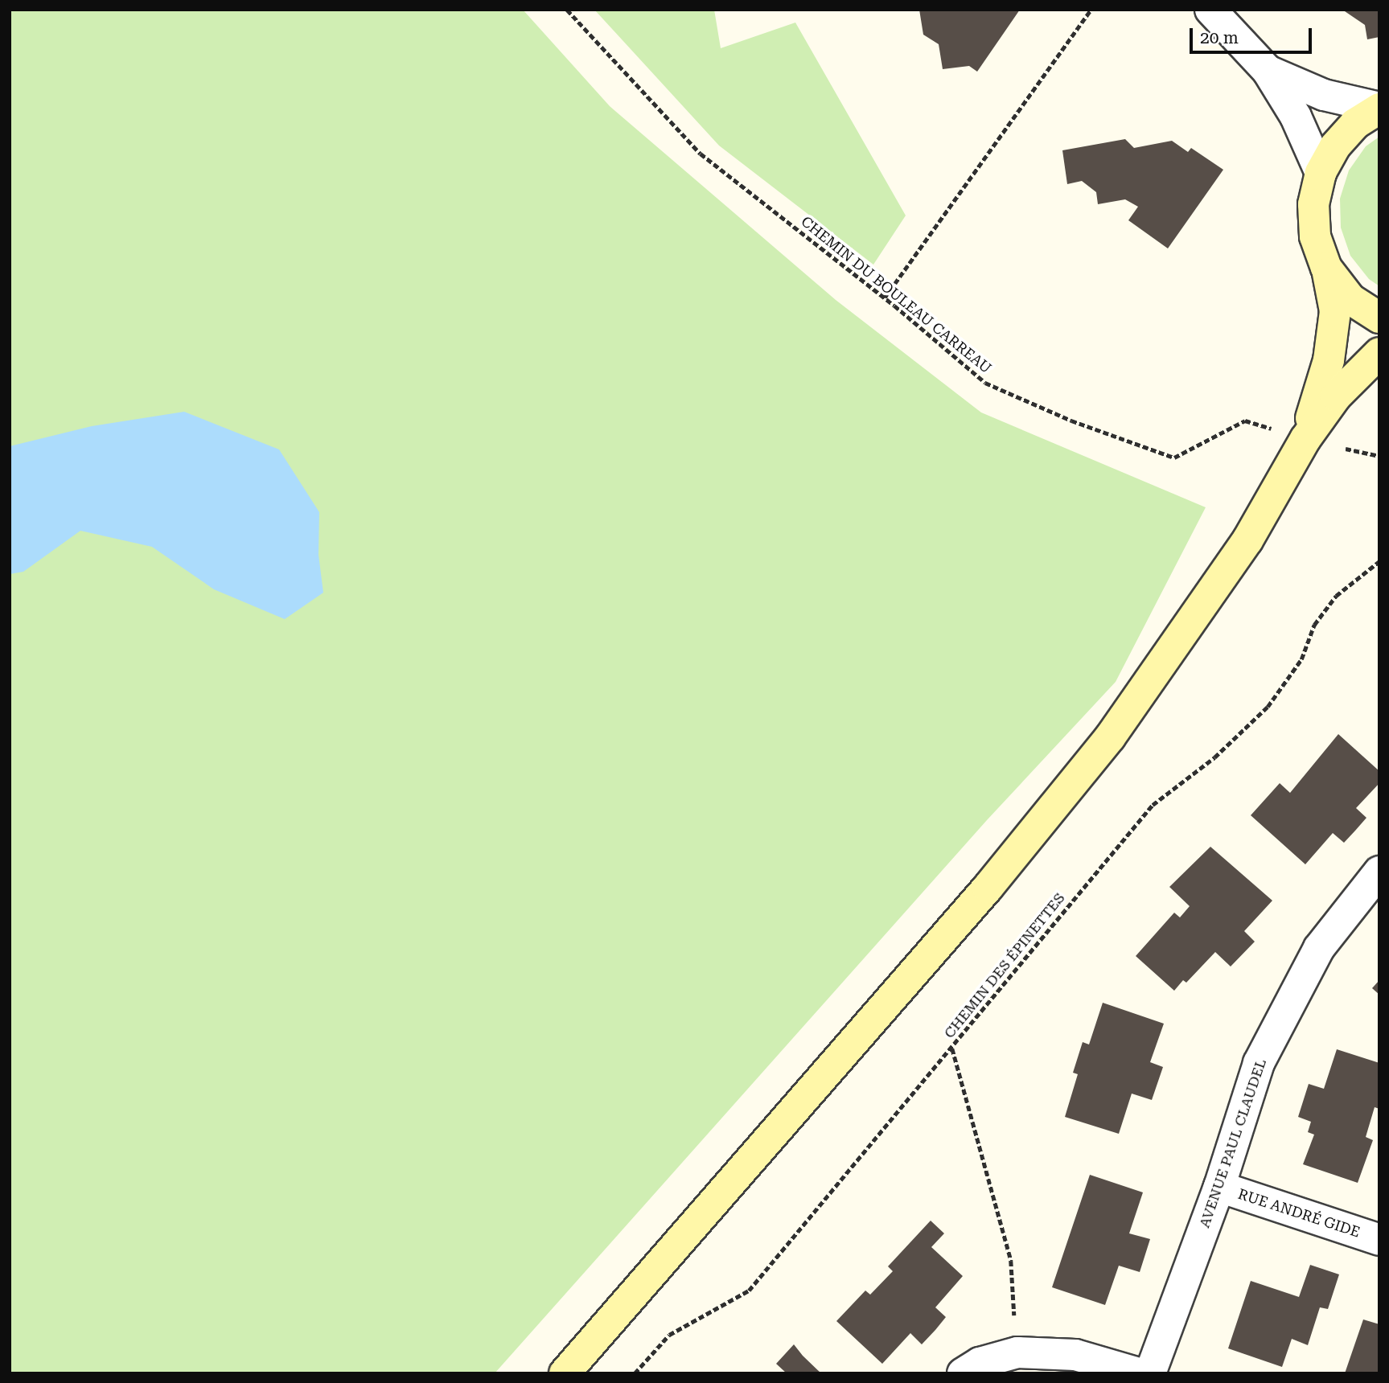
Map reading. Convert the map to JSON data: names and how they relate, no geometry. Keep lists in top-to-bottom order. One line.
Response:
{"streets":{"street":["AVENUE PAUL CLAUDEL","RUE ANDRÉ GIDE"],"path":["CHEMIN DU BOULEAU CARREAU","CHEMIN DES ÉPINETTES"]},"crossings":[["AVENUE PAUL CLAUDEL","RUE ANDRÉ GIDE"]],"scale_bar":"20 m"}
